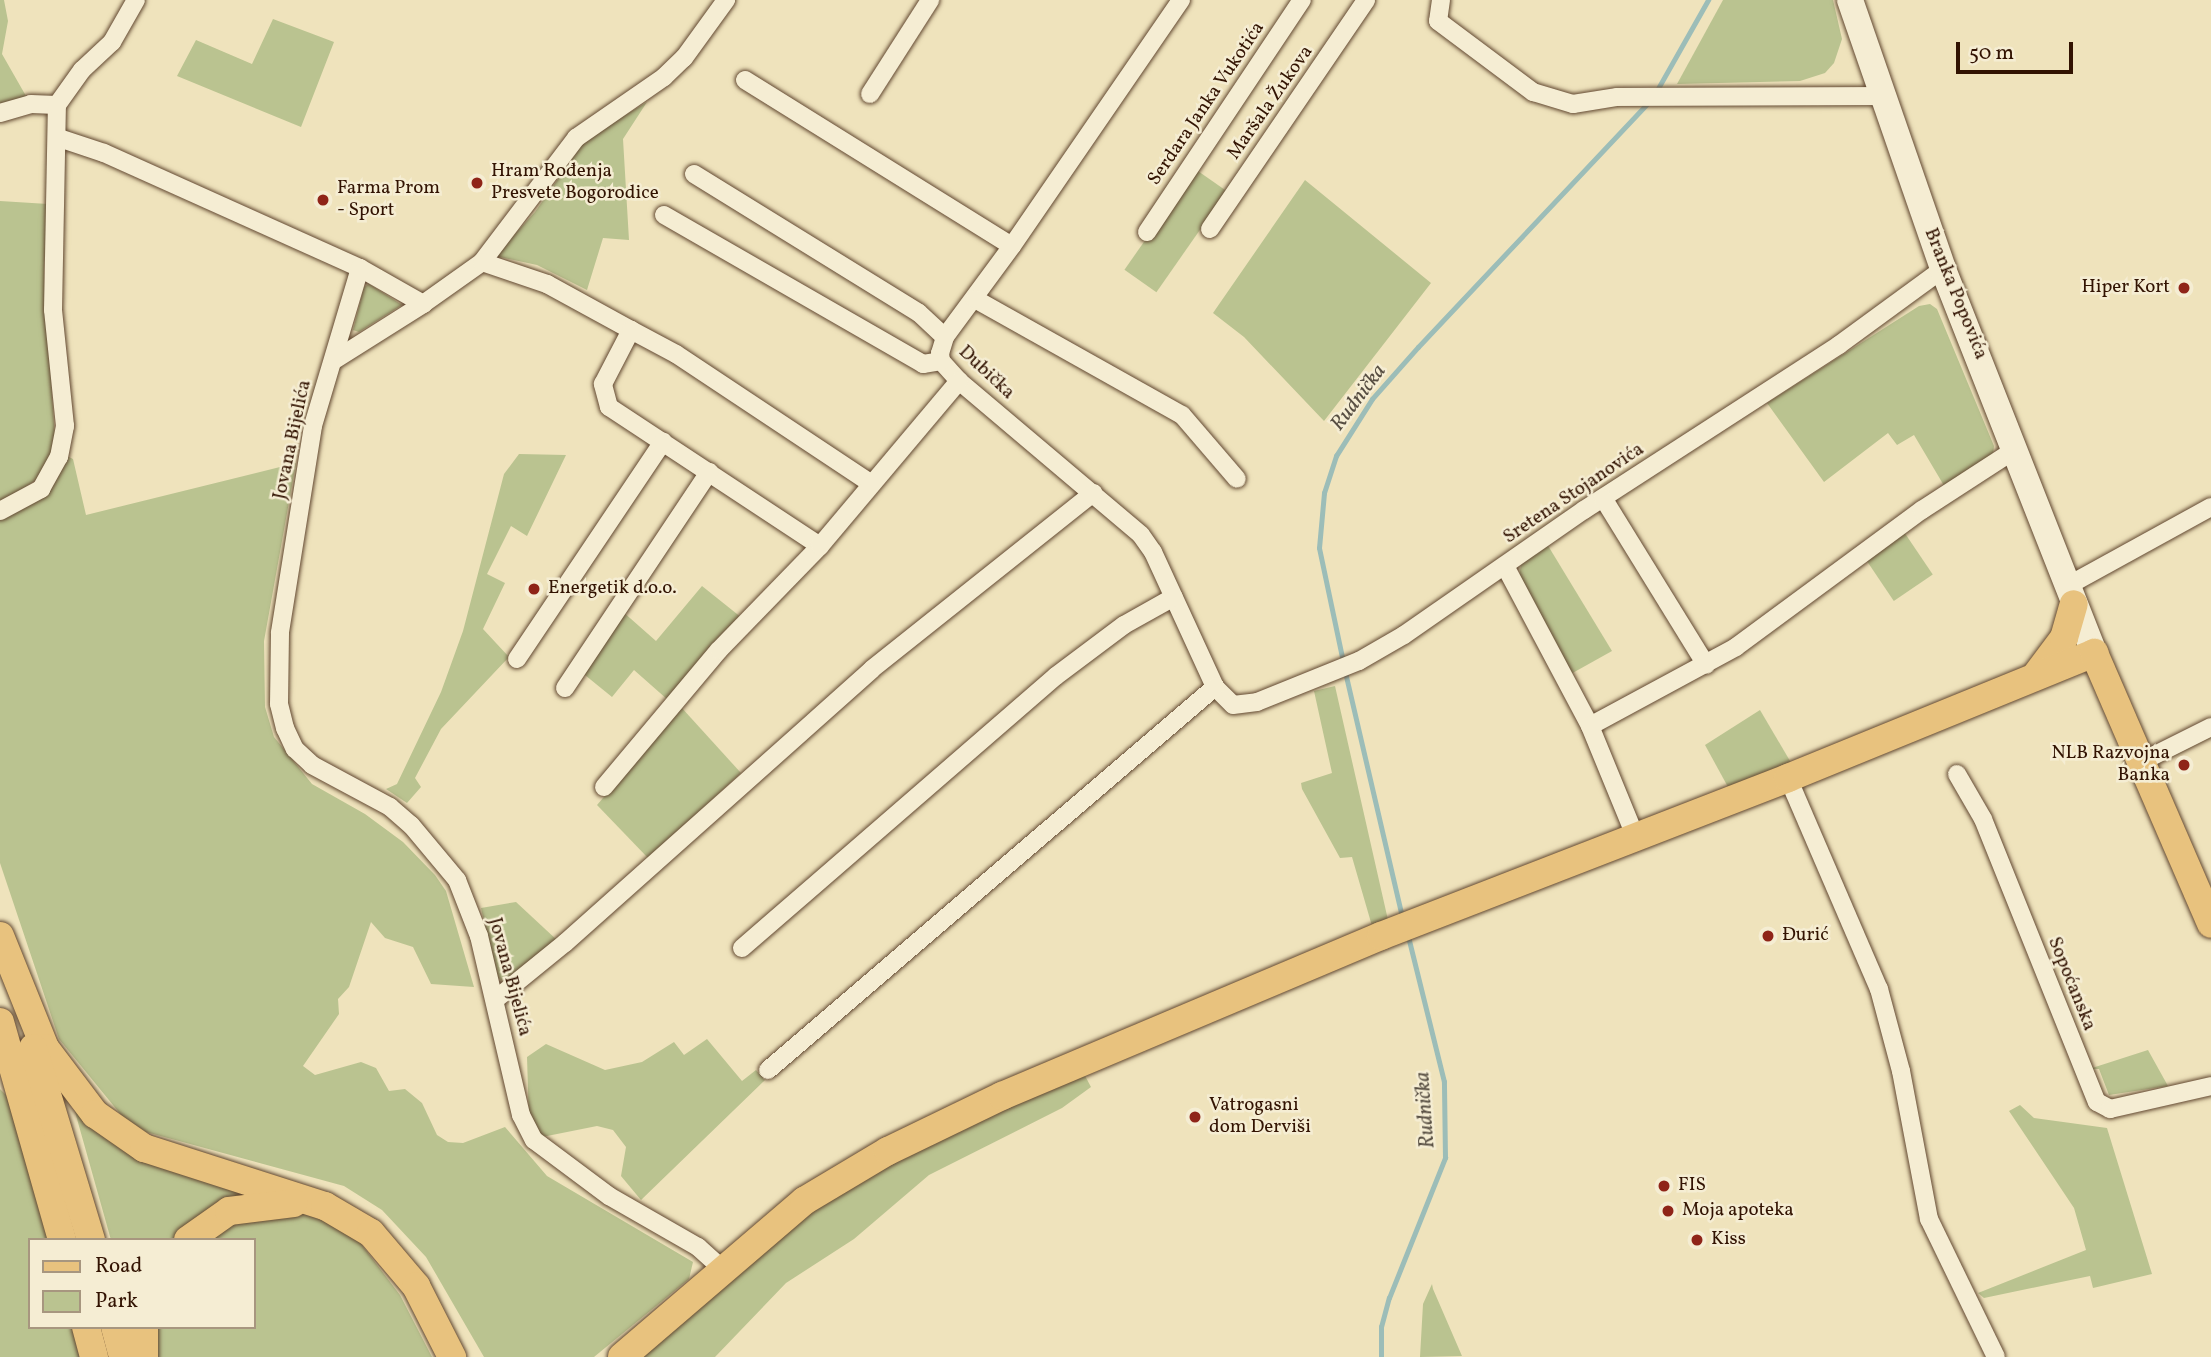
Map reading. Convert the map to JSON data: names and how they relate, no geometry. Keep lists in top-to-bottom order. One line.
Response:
{"streets":{"main road":["Branka Popovića"],"street":["Maršala Žukova","Serdara Janka Vukotića","Dubička","Jovana Bijelića","Sretena Stojanovića","Sopoćanska"]},"crossings":[["Branka Popovića","Sretena Stojanovića"],["Dubička","Sretena Stojanovića"]],"water":["Rudnička"],"places":["Hram Rođenja Presvete Bogorodice","Farma Prom - Sport","Hiper Kort","Energetik d.o.o.","NLB Razvojna Banka","Đurić","Vatrogasni dom Derviši","FIS","Moja apoteka","Kiss"],"legend":["Road","Park"],"scale_bar":"50 m"}
